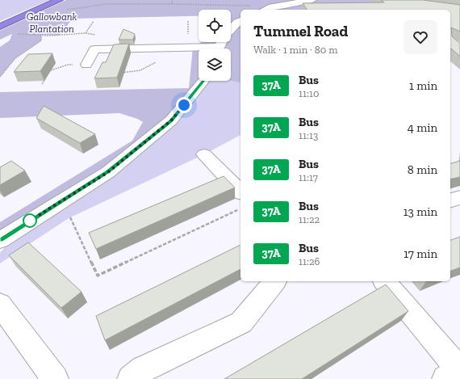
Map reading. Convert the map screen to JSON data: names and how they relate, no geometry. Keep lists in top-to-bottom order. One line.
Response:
{"parks":["Gallowbank Plantation"],"lines":["bus line 37A"],"page":{"heading":["Tummel Road","Walk · 1 min · 80 m"],"list":[{"mark":"37A","name":"Bus","note":"11:10","value":"1 min"},{"mark":"37A","name":"Bus","note":"11:13","value":"4 min"},{"mark":"37A","name":"Bus","note":"11:17","value":"8 min"},{"mark":"37A","name":"Bus","note":"11:22","value":"13 min"},{"mark":"37A","name":"Bus","note":"11:26","value":"17 min"}]}}
